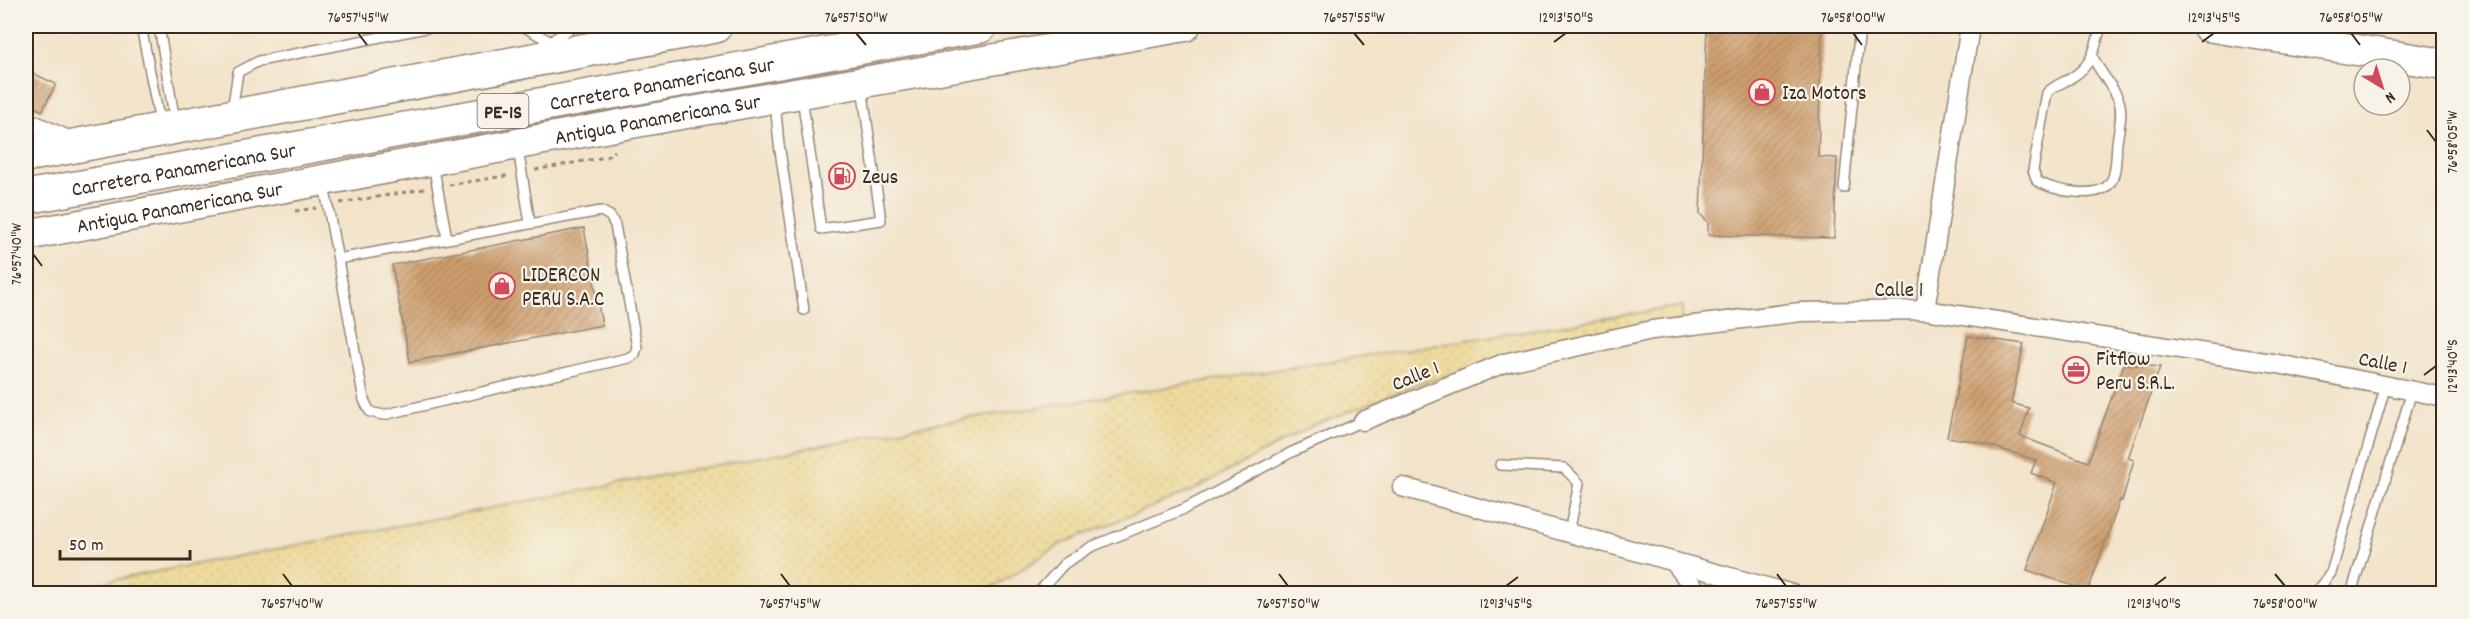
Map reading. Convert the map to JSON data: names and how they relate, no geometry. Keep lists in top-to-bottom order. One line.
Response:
{"streets":{"highway":["Carretera Panamericana Sur","PE-1S"],"main road":["Antigua Panamericana Sur"],"street":["Calle 1"]},"places":{"shop":["Iza Motors","LIDERCON PERU S.A.C"],"fuel station":["Zeus"],"office":["Fitflow Peru S.R.L."]},"scale_bar":"50 m","north":"bottom right","coordinates":["76°57'45\"W","76°57'50\"W","76°57'55\"W","12°13'50\"S","76°58'00\"W","12°13'45\"S","76°58'05\"W","76°57'40\"W","12°13'40\"S"]}
